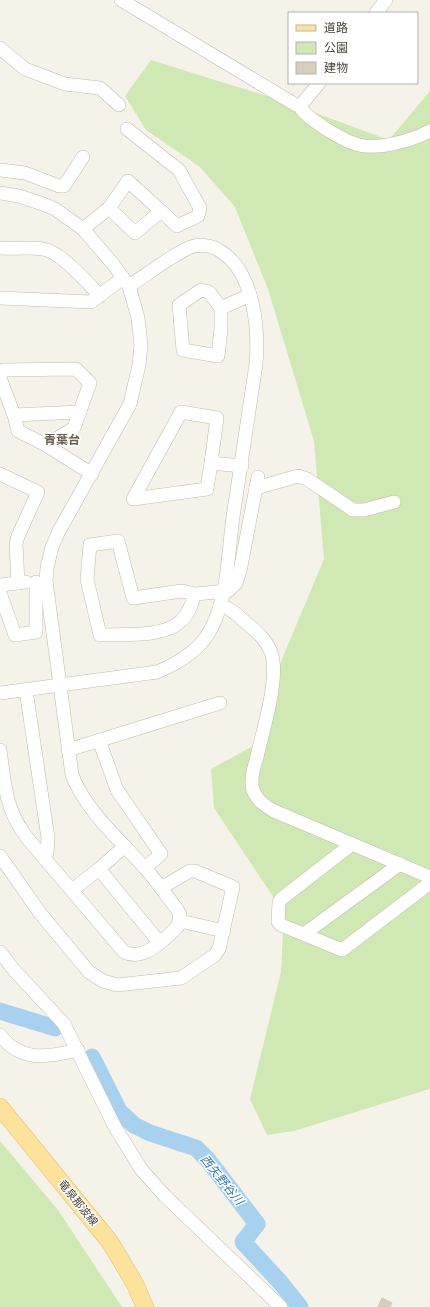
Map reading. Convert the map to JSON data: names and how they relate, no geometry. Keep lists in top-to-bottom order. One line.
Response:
{"streets":{"main road":["竜泉那波線"]},"districts":["青葉台"],"water":["西矢野谷川"],"legend":["道路","公園","建物"]}
